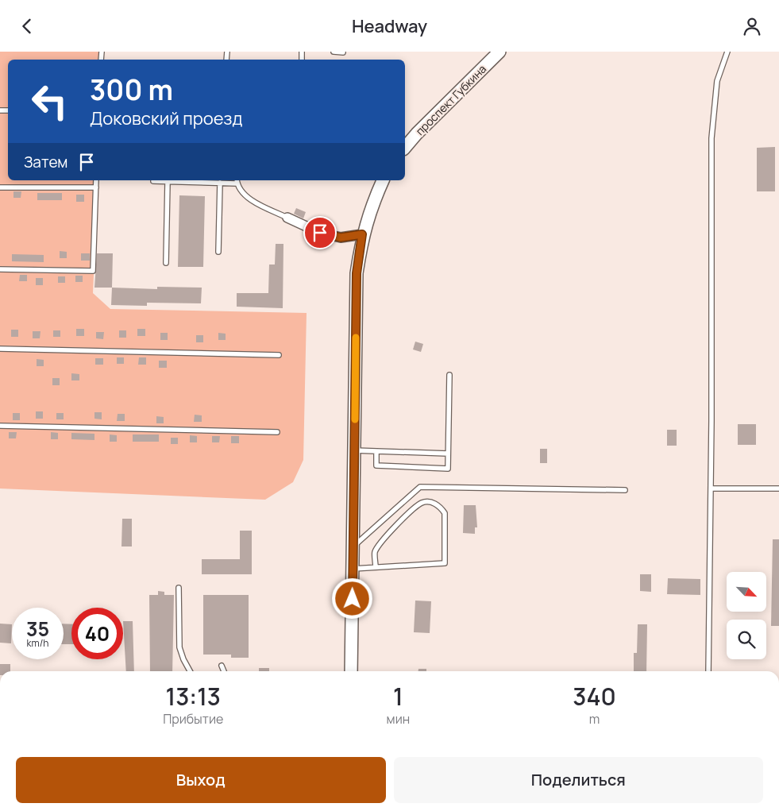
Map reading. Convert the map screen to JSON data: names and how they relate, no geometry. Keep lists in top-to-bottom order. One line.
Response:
{"streets":{"street":["проспект Губкина"]},"north":"bottom right","page":{"header":"Headway","turn":["300 m","Доковский проезд"],"then":"Затем","speed":"35 km/h","limit":"40","eta":["13:13","Прибытие","1","мин","340","m"],"buttons":["Выход","Поделиться"]}}
